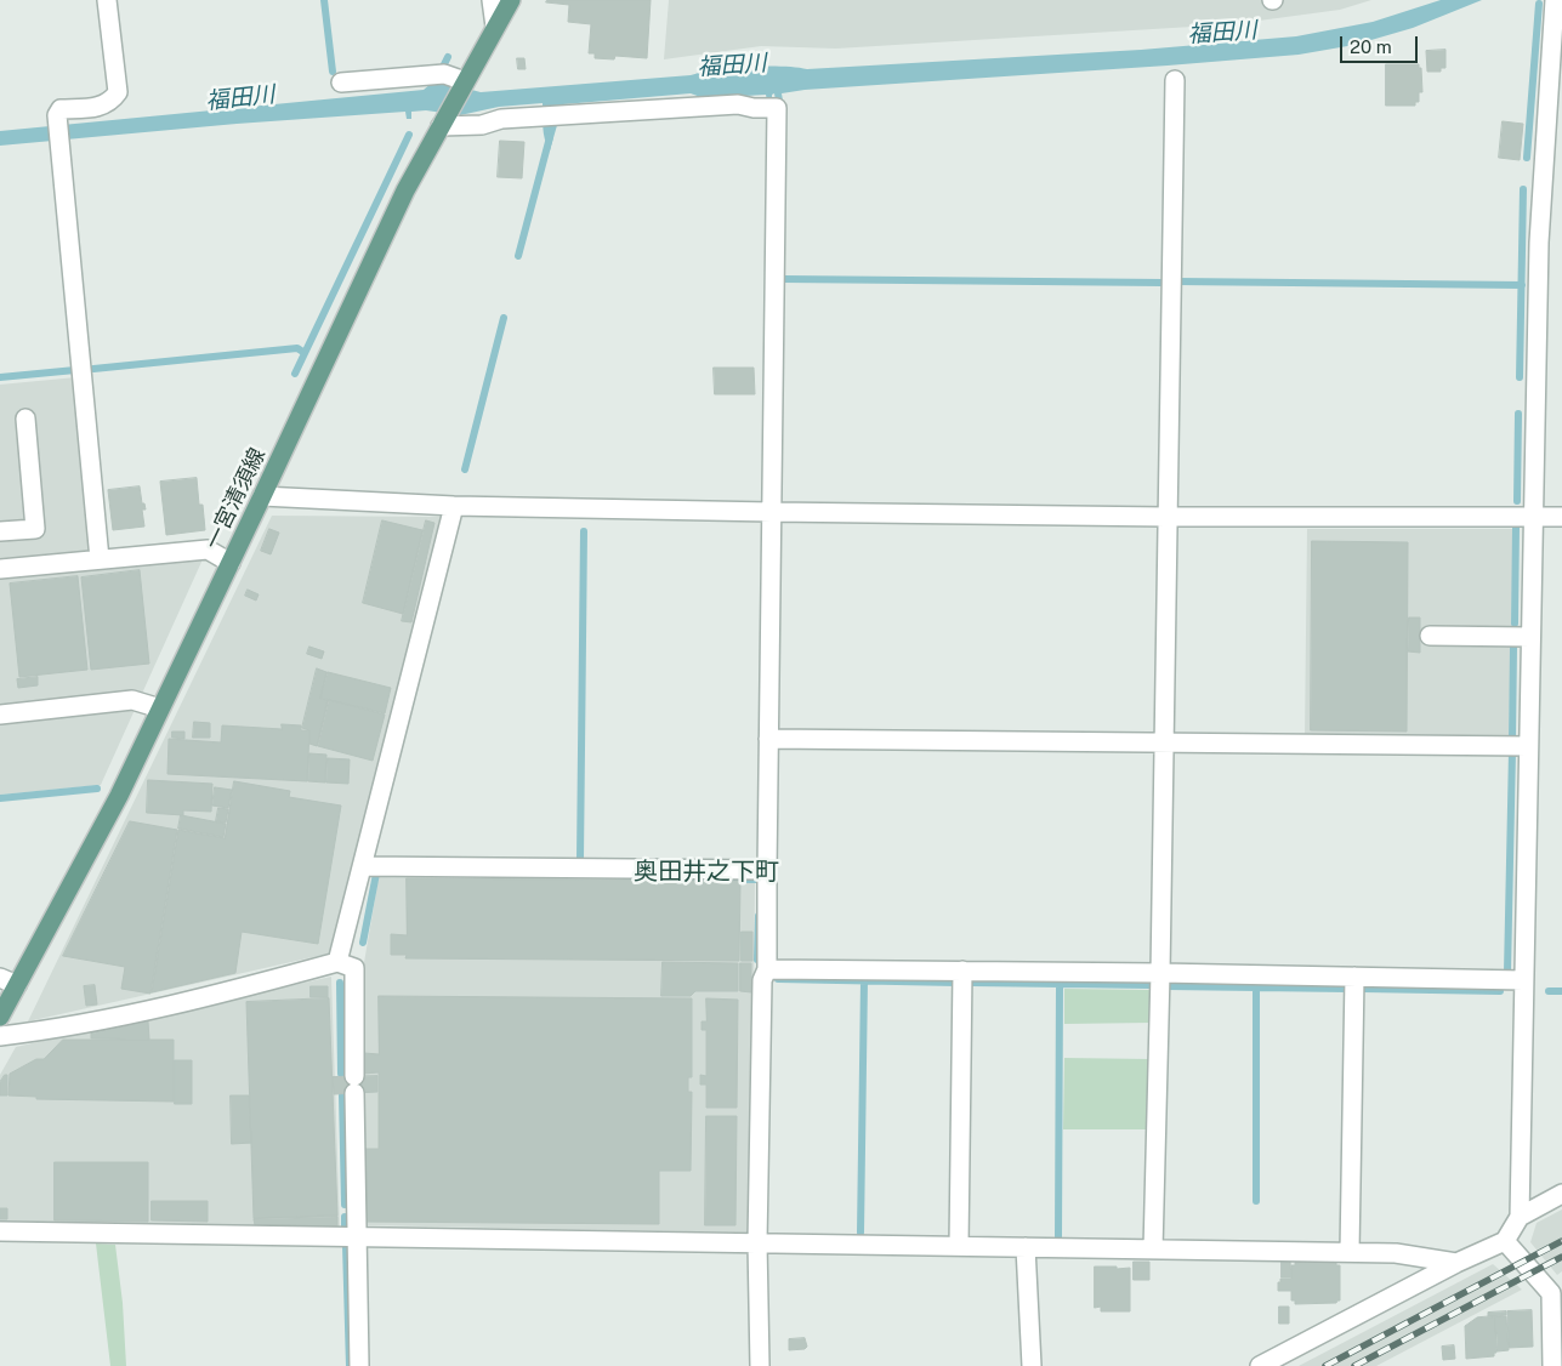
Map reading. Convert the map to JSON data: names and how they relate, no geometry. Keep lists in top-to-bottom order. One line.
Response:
{"streets":{"main road":["一宮清須線"]},"districts":["奥田井之下町"],"water":["福田川"],"scale_bar":"20 m"}
